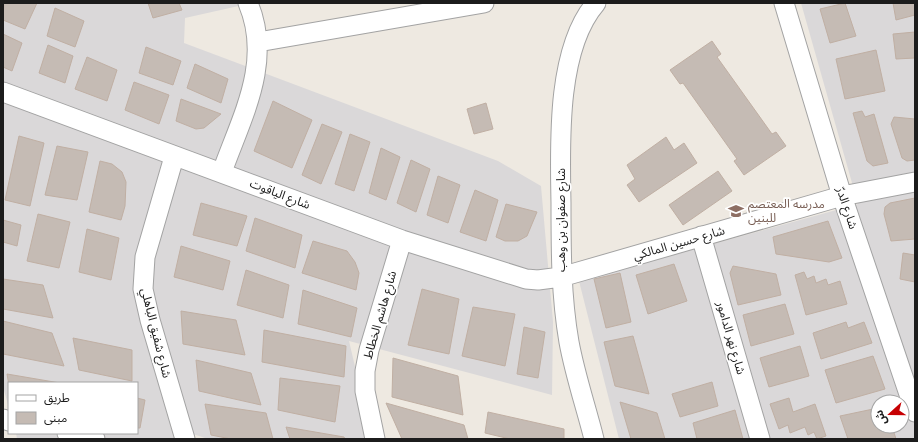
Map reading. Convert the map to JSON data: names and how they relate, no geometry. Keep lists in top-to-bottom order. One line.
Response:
{"streets":{"street":["شارع الياقوت","شارع الدرّ","شارع صفوان بن وهب","شارع حسين المالكي","شارع هاشم الخطاط","شارع شفيق الباهلي","شارع نهر الدامور"]},"crossings":[["شارع الياقوت","شارع صفوان بن وهب"],["شارع الياقوت","شارع حسين المالكي"],["شارع الياقوت","شارع هاشم الخطاط"],["شارع الياقوت","شارع شفيق الباهلي"],["شارع الدرّ","شارع حسين المالكي"],["شارع صفوان بن وهب","شارع حسين المالكي"],["شارع حسين المالكي","شارع نهر الدامور"]],"places":{"school or university":["مدرسه المعتصم للبنين"]},"legend":["طريق","مبنى"],"north":"left"}
